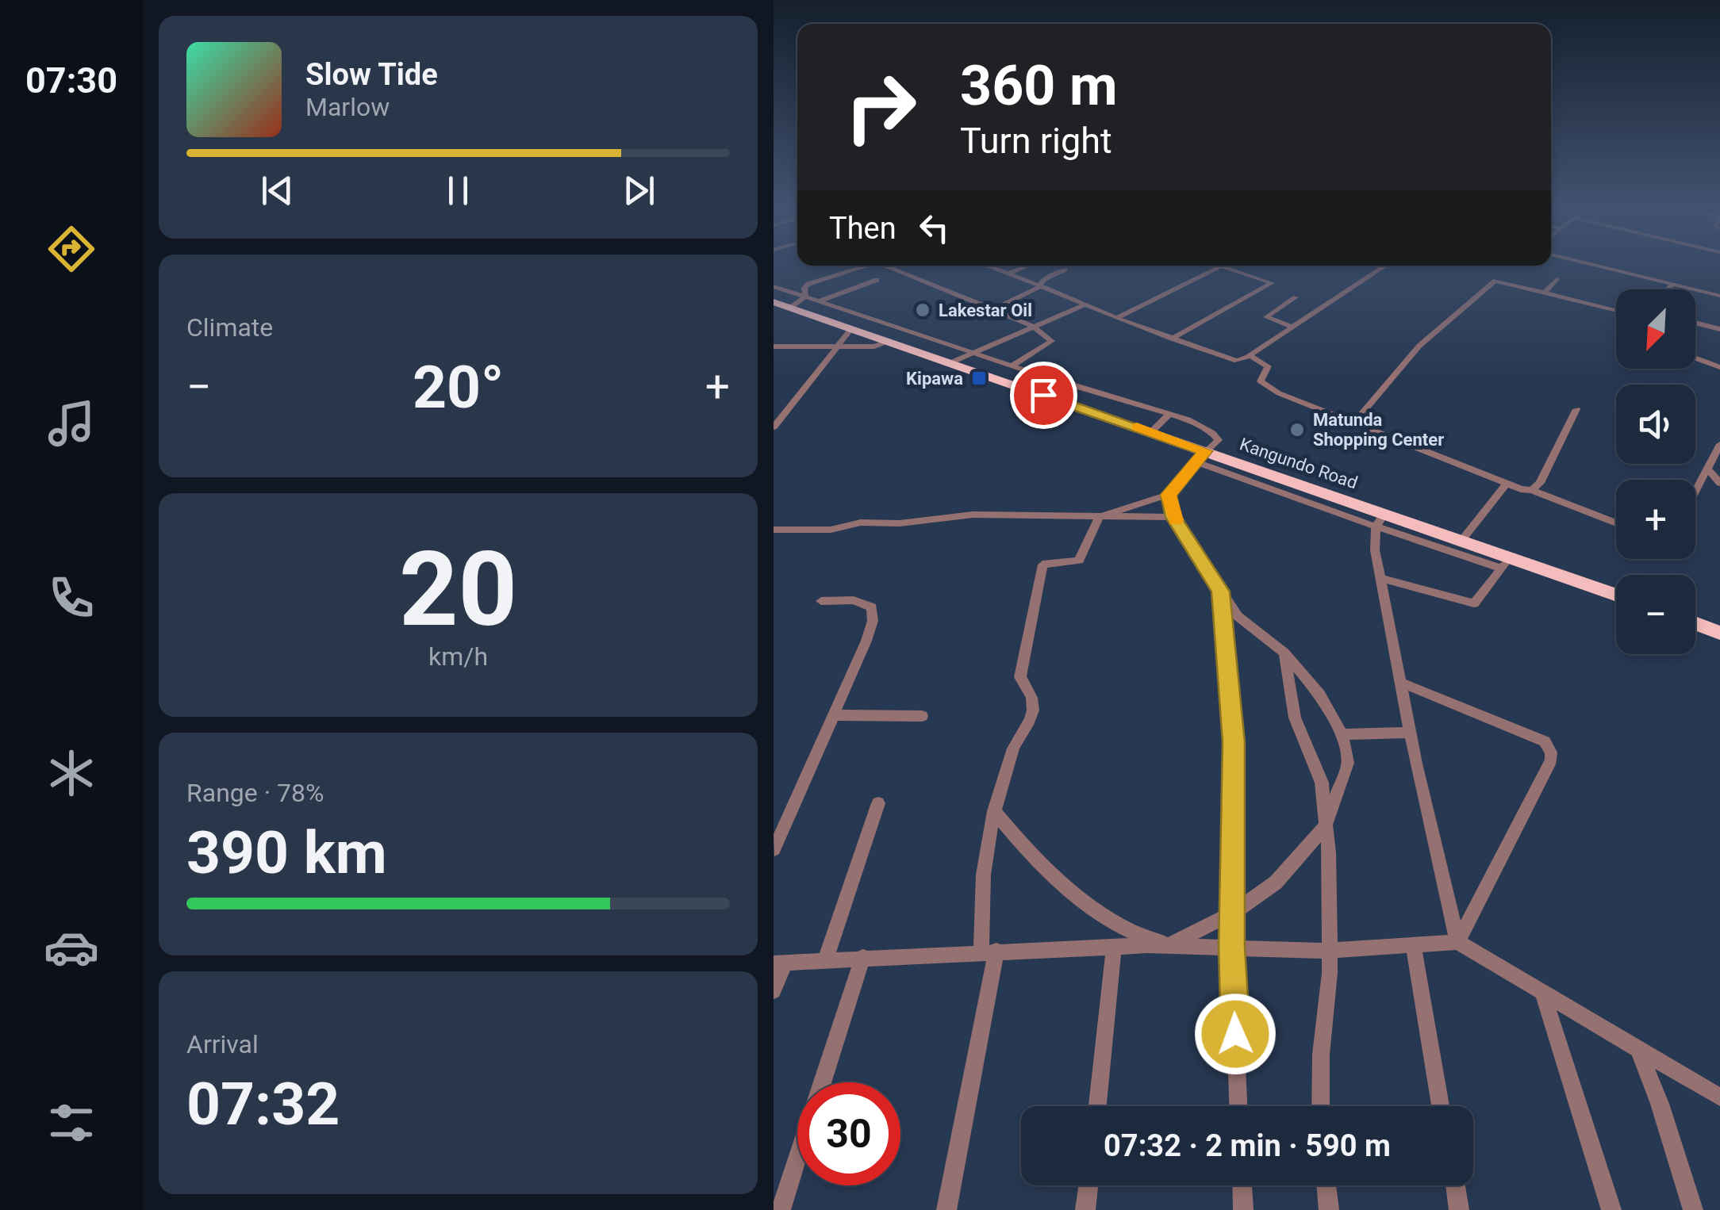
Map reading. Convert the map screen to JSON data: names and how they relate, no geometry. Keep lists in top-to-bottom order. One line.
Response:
{"streets":{"highway":["Kangundo Road"]},"places":{"other":["Lakestar Oil","Matunda Shopping Center"],"transit":["Kipawa"]},"north":"bottom left","page":{"tabs":"07:30","turn":["360 m","Turn right"],"song":["Slow Tide","Marlow"],"then":"Then","tile":["Climate",["20","km/h"],["Range · 78%","390 km"],["Arrival","07:32"]],"map_buttons":["+","−"],"heat":["−","20°","+"],"limit":"30","trip":"07:32 · 2 min · 590 m"}}
